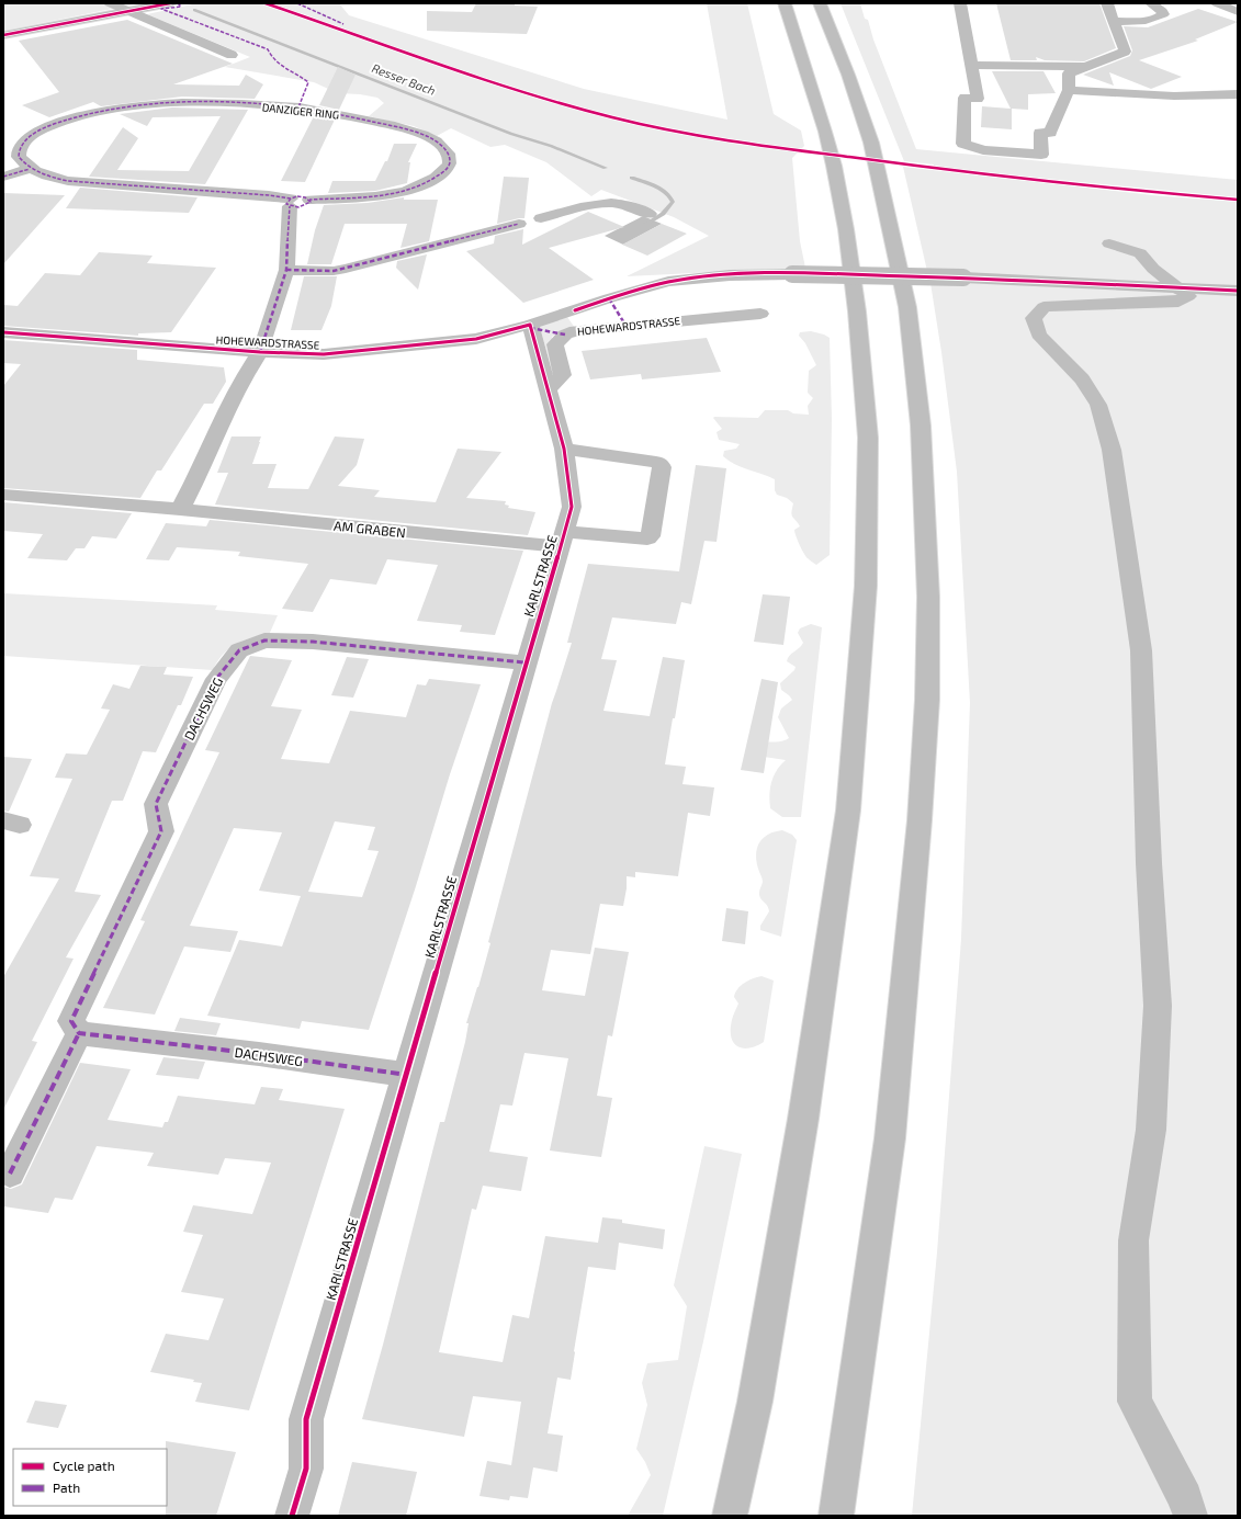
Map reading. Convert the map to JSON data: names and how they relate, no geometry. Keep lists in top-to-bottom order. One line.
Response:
{"streets":{"main road":["DANZIGER RING","HOHEWARDSTRASSE","AM GRABEN","KARLSTRASSE","DACHSWEG"]},"crossings":[["HOHEWARDSTRASSE","KARLSTRASSE"],["AM GRABEN","KARLSTRASSE"],["KARLSTRASSE","DACHSWEG"]],"water":["Resser Bach"],"legend":["Cycle path","Path"]}
